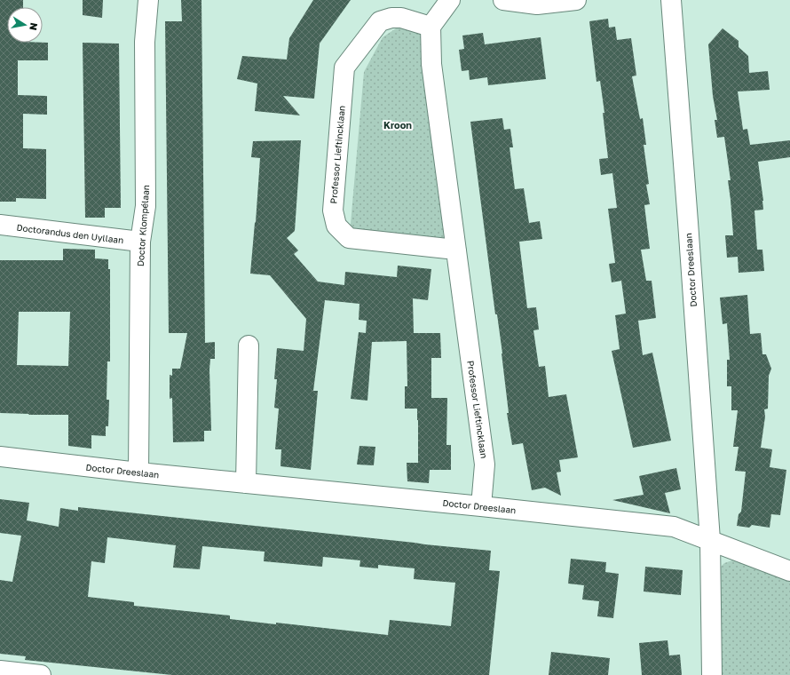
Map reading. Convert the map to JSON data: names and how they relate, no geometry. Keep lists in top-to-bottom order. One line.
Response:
{"streets":{"street":["Professor Lieftincklaan","Doctor Klompélaan","Doctorandus den Uyllaan","Doctor Dreeslaan"]},"crossings":[["Professor Lieftincklaan","Doctor Dreeslaan"],["Doctor Klompélaan","Doctorandus den Uyllaan"],["Doctor Klompélaan","Doctor Dreeslaan"]],"districts":["Kroon"],"north":"right"}
